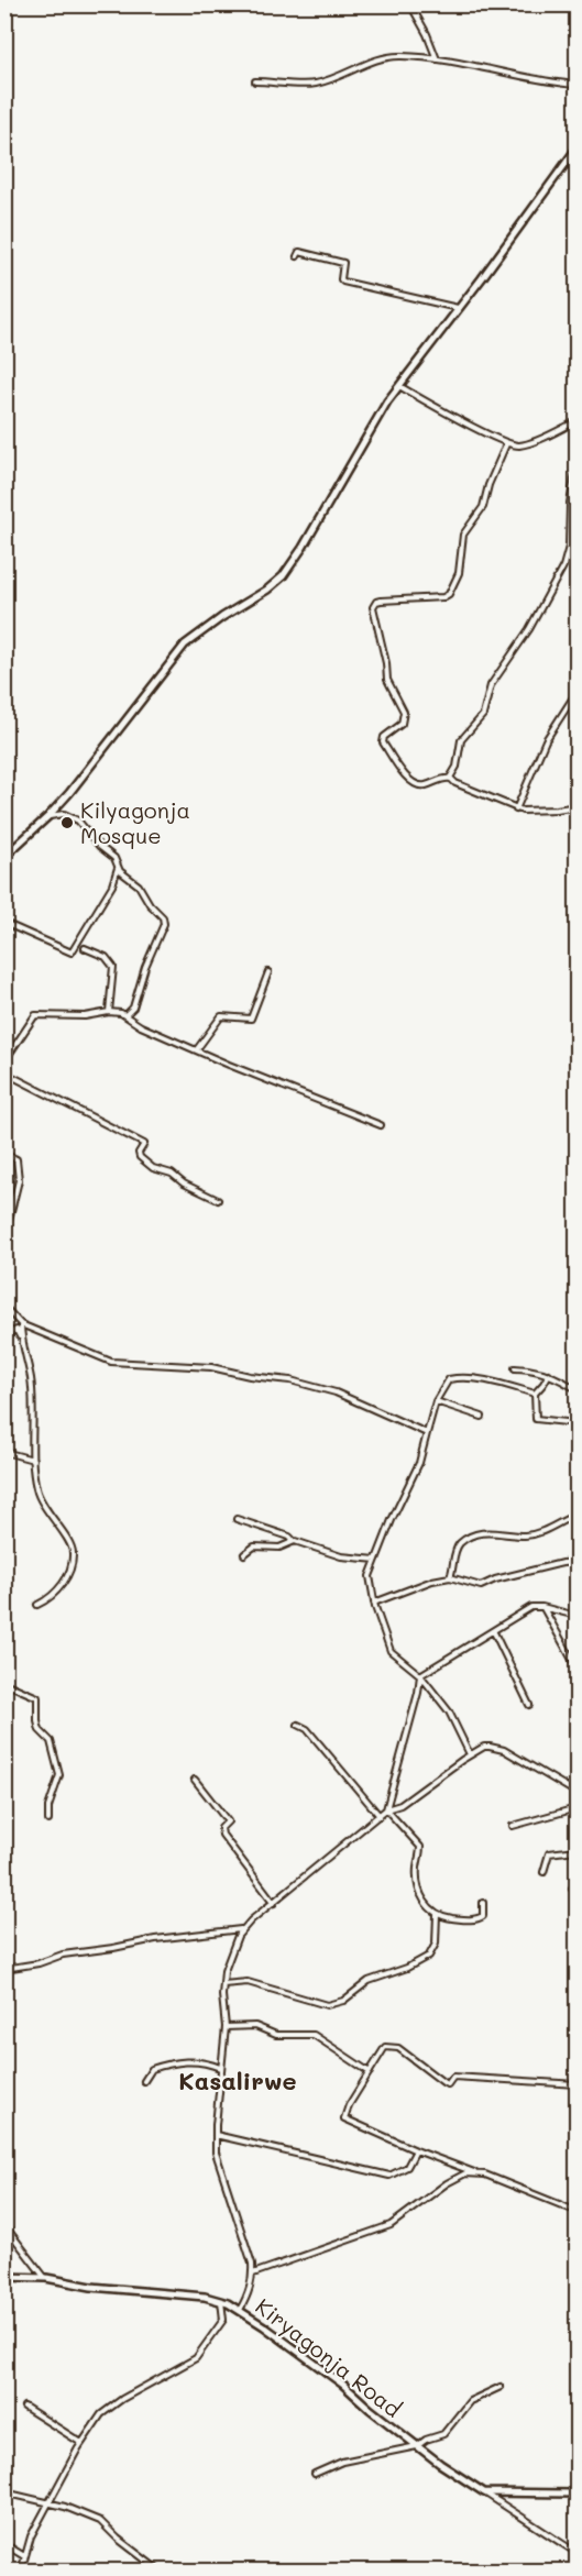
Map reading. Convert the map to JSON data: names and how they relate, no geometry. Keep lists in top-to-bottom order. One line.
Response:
{"streets":{"street":["Kiryagonja Road"]},"districts":["Kasalirwe"],"places":["Kilyagonja Mosque"]}
